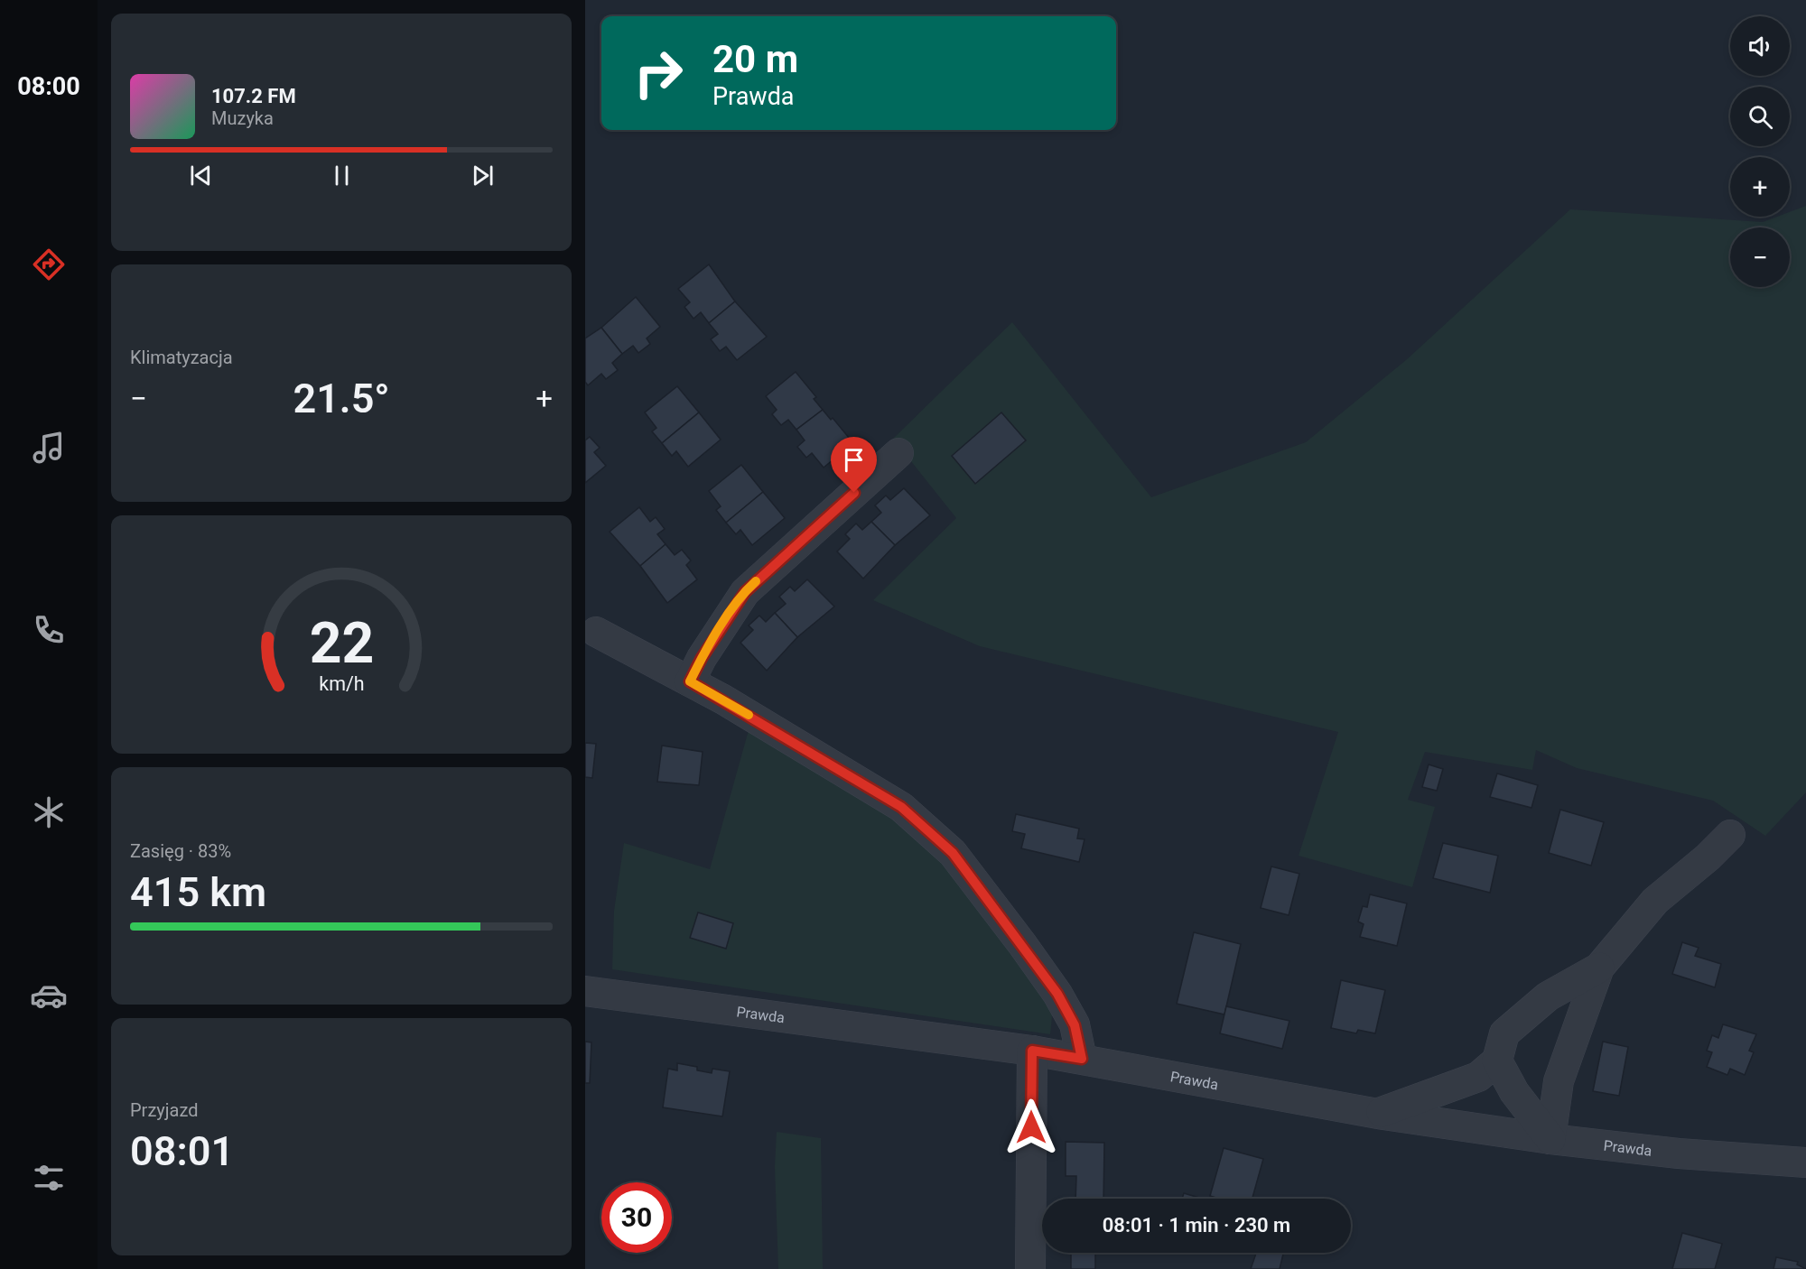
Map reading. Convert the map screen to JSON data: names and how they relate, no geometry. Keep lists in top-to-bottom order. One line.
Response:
{"streets":{"street":["Prawda"]},"page":{"tabs":"08:00","map_buttons":["+","−"],"turn":["20 m","Prawda"],"song":["107.2 FM","Muzyka"],"tile":["Klimatyzacja",["Zasięg · 83%","415 km"],["Przyjazd","08:01"]],"heat":["−","21.5°","+"],"limit":"30","trip":"08:01 · 1 min · 230 m","gauge":["22","km/h"]}}
